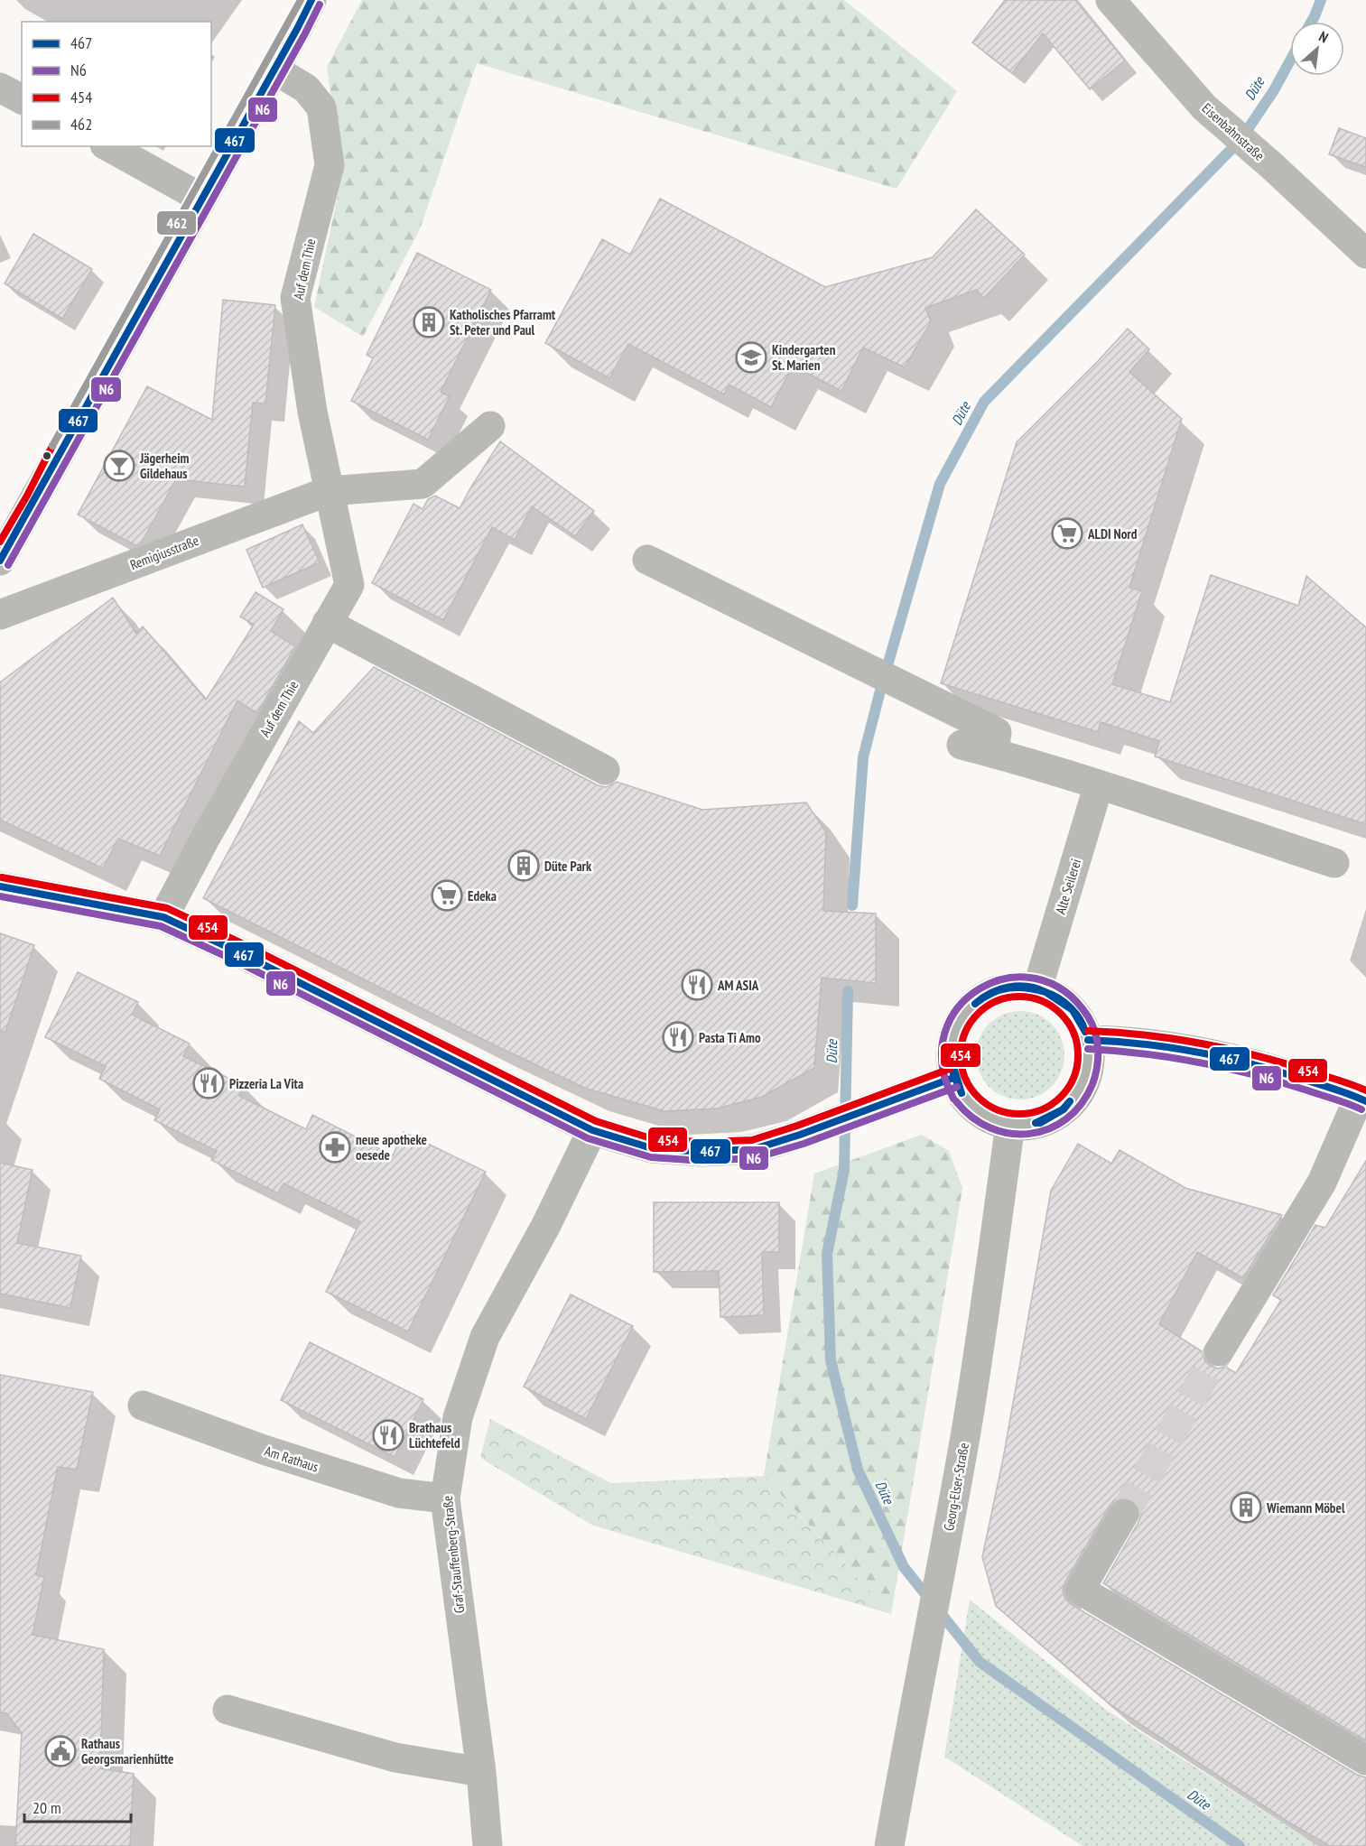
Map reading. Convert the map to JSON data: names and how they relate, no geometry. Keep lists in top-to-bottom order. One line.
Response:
{"streets":{"street":["Eisenbahnstraße","Auf dem Thie","Remigiusstraße","Alte Seilerei","Am Rathaus","Georg-Elser-Straße","Graf-Stauffenberg-Straße"]},"crossings":[["Auf dem Thie","Remigiusstraße"],["Alte Seilerei","Georg-Elser-Straße"],["Am Rathaus","Graf-Stauffenberg-Straße"]],"water":["Düte"],"places":{"building":["Katholisches Pfarramt St. Peter und Paul","Düte Park","Wiemann Möbel"],"school or university":["Kindergarten St. Marien"],"bar":["Jägerheim Gildehaus"],"supermarket":["ALDI Nord","Edeka"],"restaurant":["AM ASIA","Pasta Ti Amo","Pizzeria La Vita","Brathaus Lüchtefeld"],"pharmacy":["neue apotheke oesede"],"public building":["Rathaus Georgsmarienhütte"]},"lines":["transit line 467","transit line 462","transit line N6","transit line 454"],"legend":["467","N6","454","462"],"scale_bar":"20 m","north":"top right"}
